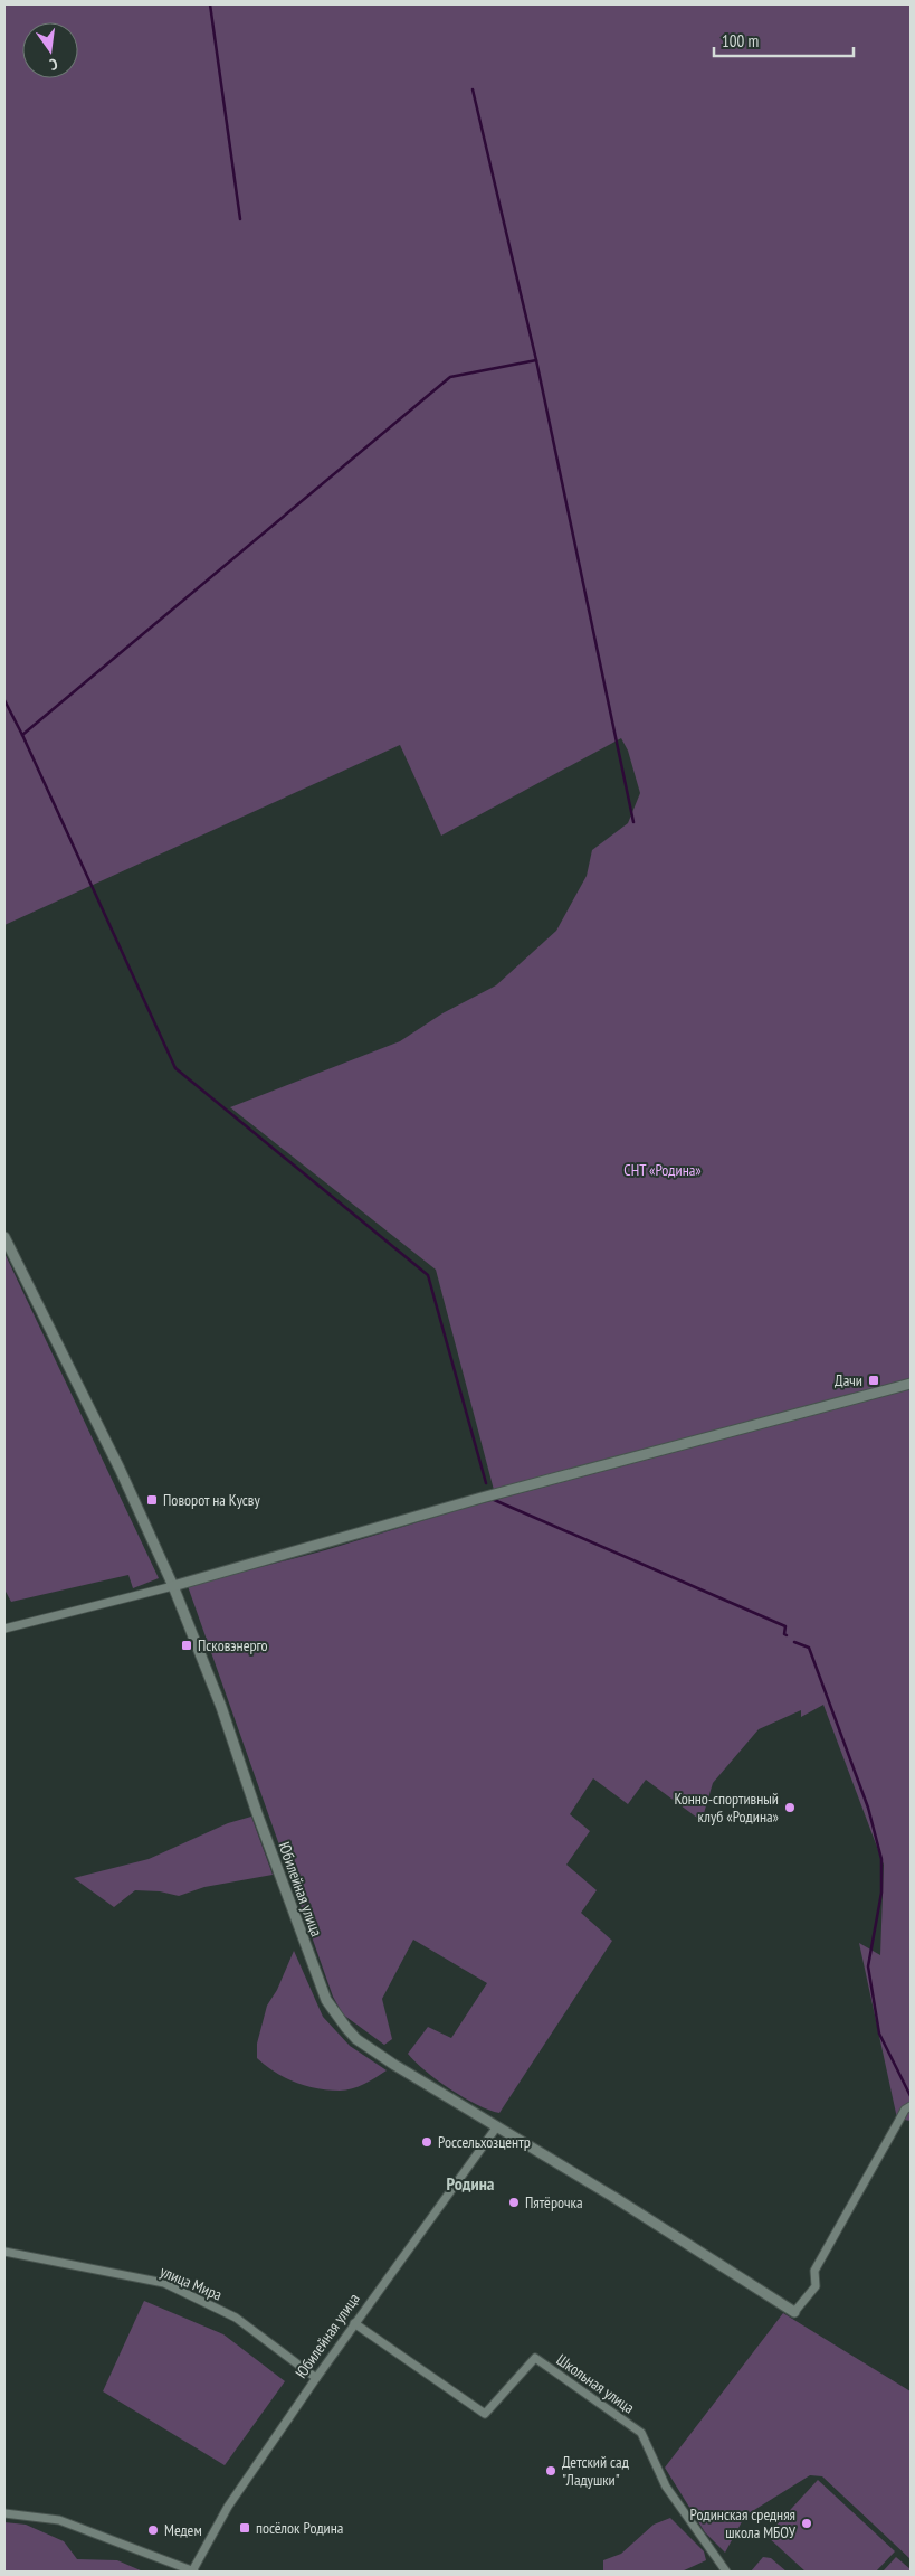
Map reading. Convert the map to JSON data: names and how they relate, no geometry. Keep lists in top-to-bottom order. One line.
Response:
{"streets":{"street":["Юбилейная улица","улица Мира","Школьная улица"]},"crossings":[["Юбилейная улица","улица Мира"],["Юбилейная улица","Школьная улица"]],"districts":["Родина"],"parks":["СНТ «Родина»"],"places":{"transit":["Дачи","Поворот на Кусву","Псковэнерго","посёлок Родина"],"other":["Конно-спортивный клуб «Родина»","Россельхозцентр","Пятёрочка","Детский сад \"Ладушки\"","Родинская средняя школа МБОУ","Медем"]},"scale_bar":"100 m","north":"bottom"}
